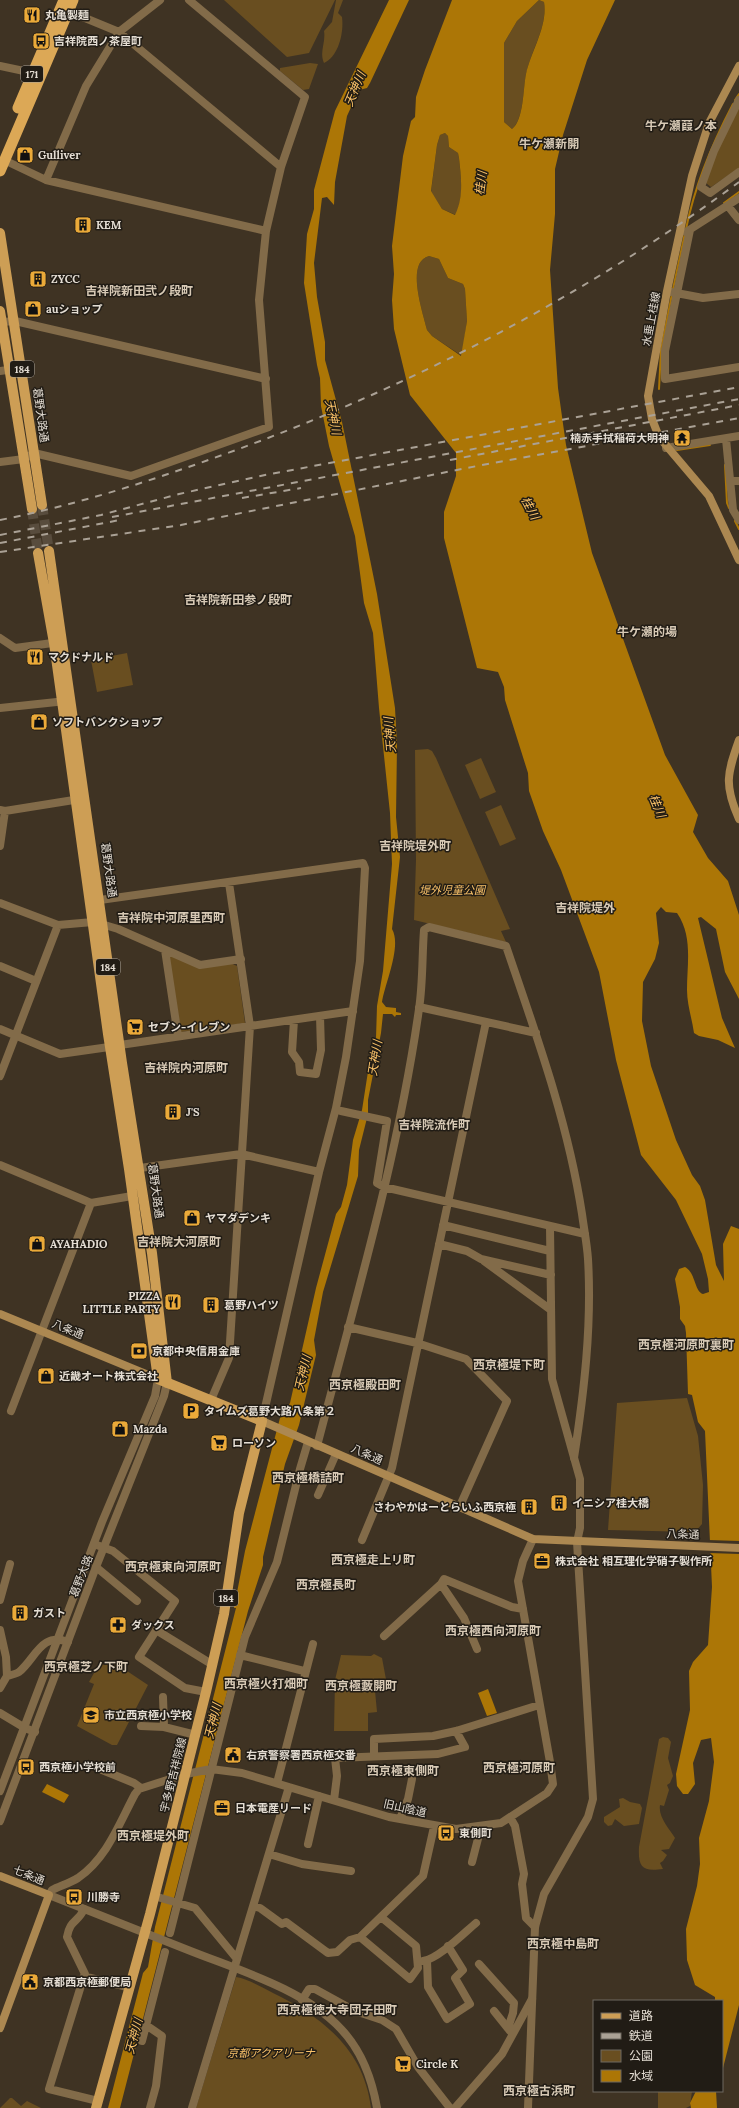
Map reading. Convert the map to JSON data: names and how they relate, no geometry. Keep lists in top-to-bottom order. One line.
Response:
{"streets":{"highway":["171"],"main road":["水垂上桂線","184","葛野大路通","八条通","宇多野吉祥院線","七条通"],"street":["葛野大路","旧山陰道"]},"crossings":[["葛野大路通","八条通"],["葛野大路通","葛野大路"],["八条通","葛野大路"],["八条通","宇多野吉祥院線"],["八条通","旧山陰道"],["宇多野吉祥院線","旧山陰道"]],"districts":["牛ケ瀬葭ノ本","牛ケ瀬新開","吉祥院新田弐ノ段町","吉祥院新田参ノ段町","牛ケ瀬的場","吉祥院堤外町","吉祥院堤外","吉祥院中河原里西町","吉祥院内河原町","吉祥院流作町","吉祥院大河原町","西京極河原町裏町","西京極堤下町","西京極殿田町","西京極橋詰町","西京極走上リ町","西京極東向河原町","西京極長町","西京極西向河原町","西京極芝ノ下町","西京極火打畑町","西京極藪開町","西京極河原町","西京極東側町","西京極堤外町","西京極中島町","西京極徳大寺団子田町","西京極古浜町"],"water":["天神川","桂川"],"parks":["堤外児童公園","京都アクアリーナ"],"places":{"restaurant":["丸亀製麺","マクドナルド","PIZZA LITTLE PARTY"],"bus stop":["吉祥院西ノ茶屋町","西京極小学校前","東側町","川勝寺"],"shop":["Gulliver","auショップ","ソフトバンクショップ","ヤマダデンキ","AYAHADIO","近畿オート株式会社","Mazda"],"building":["KEM","ZYCC","J'S","葛野ハイツ","イニシア桂大橋","さわやかはーとらいふ西京極","ガスト"],"temple":["楠赤手拭稲荷大明神"],"supermarket":["セブン-イレブン","ローソン","Circle K"],"bank":["京都中央信用金庫"],"parking":["タイムズ葛野大路八条第２"],"office":["株式会社 相互理化学硝子製作所","日本電産リード"],"pharmacy":["ダックス"],"school or university":["市立西京極小学校"],"public building":["右京警察署西京極交番","京都西京極郵便局"]},"legend":["道路","鉄道","公園","水域"]}
